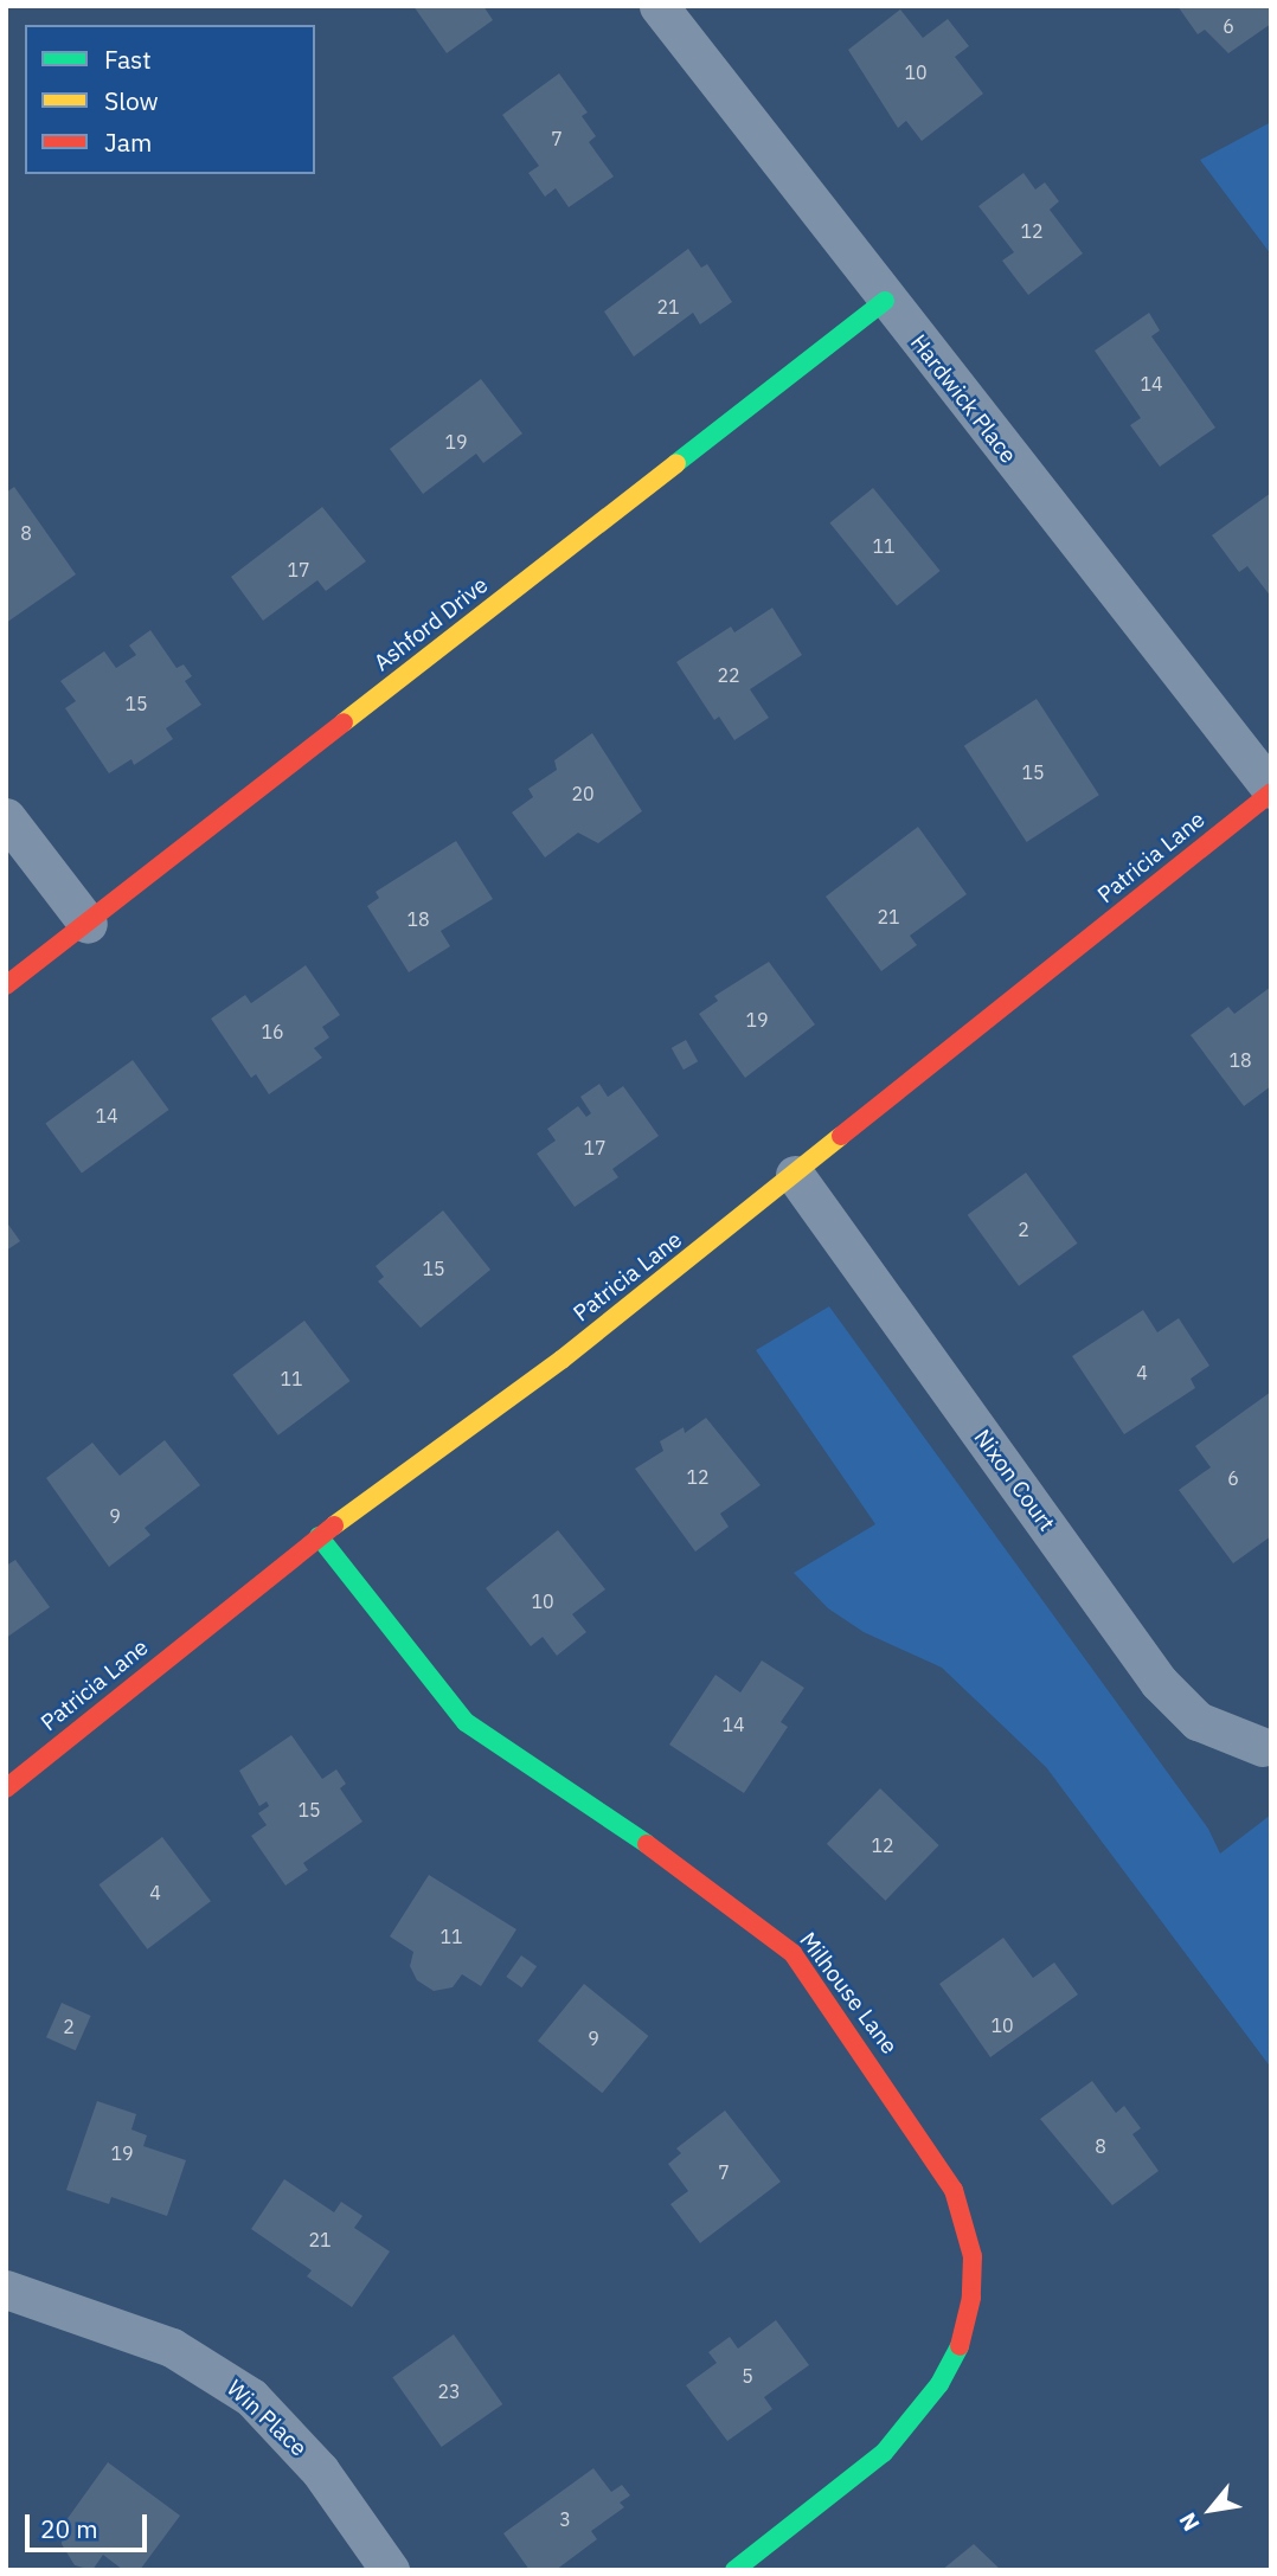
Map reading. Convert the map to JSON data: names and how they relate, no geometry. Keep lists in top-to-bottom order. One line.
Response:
{"streets":{"street":["Hardwick Place","Ashford Drive","Patricia Lane","Nixon Court","Milhouse Lane","Win Place"]},"crossings":[["Hardwick Place","Ashford Drive"],["Hardwick Place","Patricia Lane"],["Patricia Lane","Nixon Court"],["Patricia Lane","Milhouse Lane"]],"house_numbers":["6","10","7","12","21","14","19","8","11","17","22","15","15","20","21","18","19","16","18","14","17","2","15","4","11","12","6","9","10","14","15","12","4","11","10","2","9","8","19","7","21","5","23","3"],"legend":["Fast","Slow","Jam"],"scale_bar":"20 m","north":"bottom left"}
